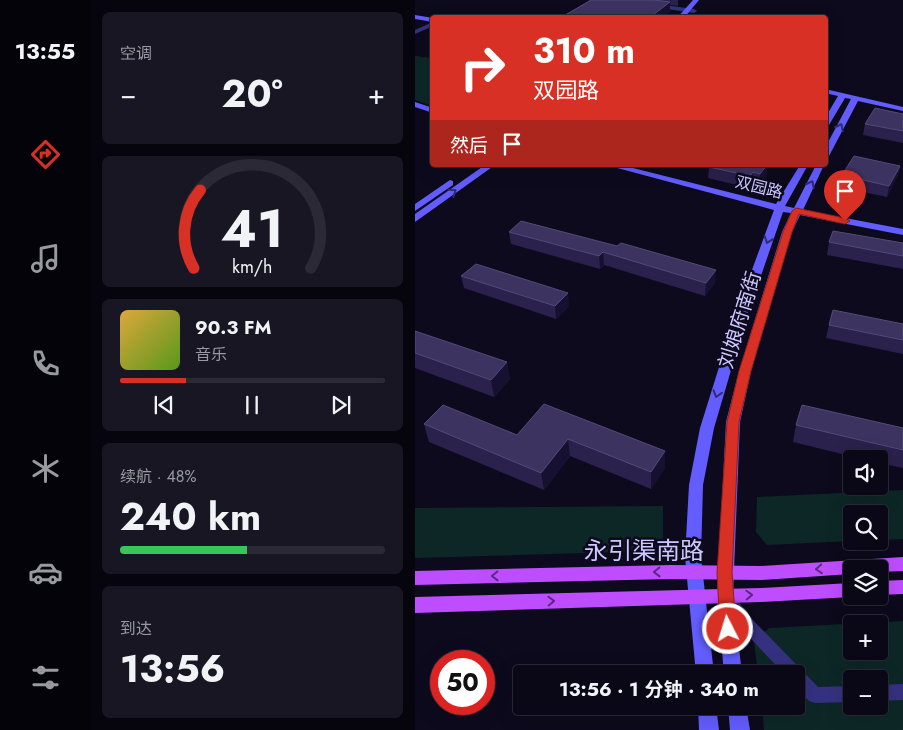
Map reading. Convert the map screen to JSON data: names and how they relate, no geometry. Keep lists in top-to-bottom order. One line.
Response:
{"streets":{"main road":["双园路","刘娘府南街","永引渠南路"]},"crossings":[["双园路","刘娘府南街"],["刘娘府南街","永引渠南路"]],"page":{"tabs":"13:55","tile":["空调",["续航 · 48%","240 km"],["到达","13:56"]],"turn":["310 m","双园路"],"heat":["−","20°","+"],"then":"然后","song":["90.3 FM","音乐"],"map_buttons":["+","−"],"limit":"50","trip":"13:56 · 1 分钟 · 340 m","gauge":["41","km/h"]}}
